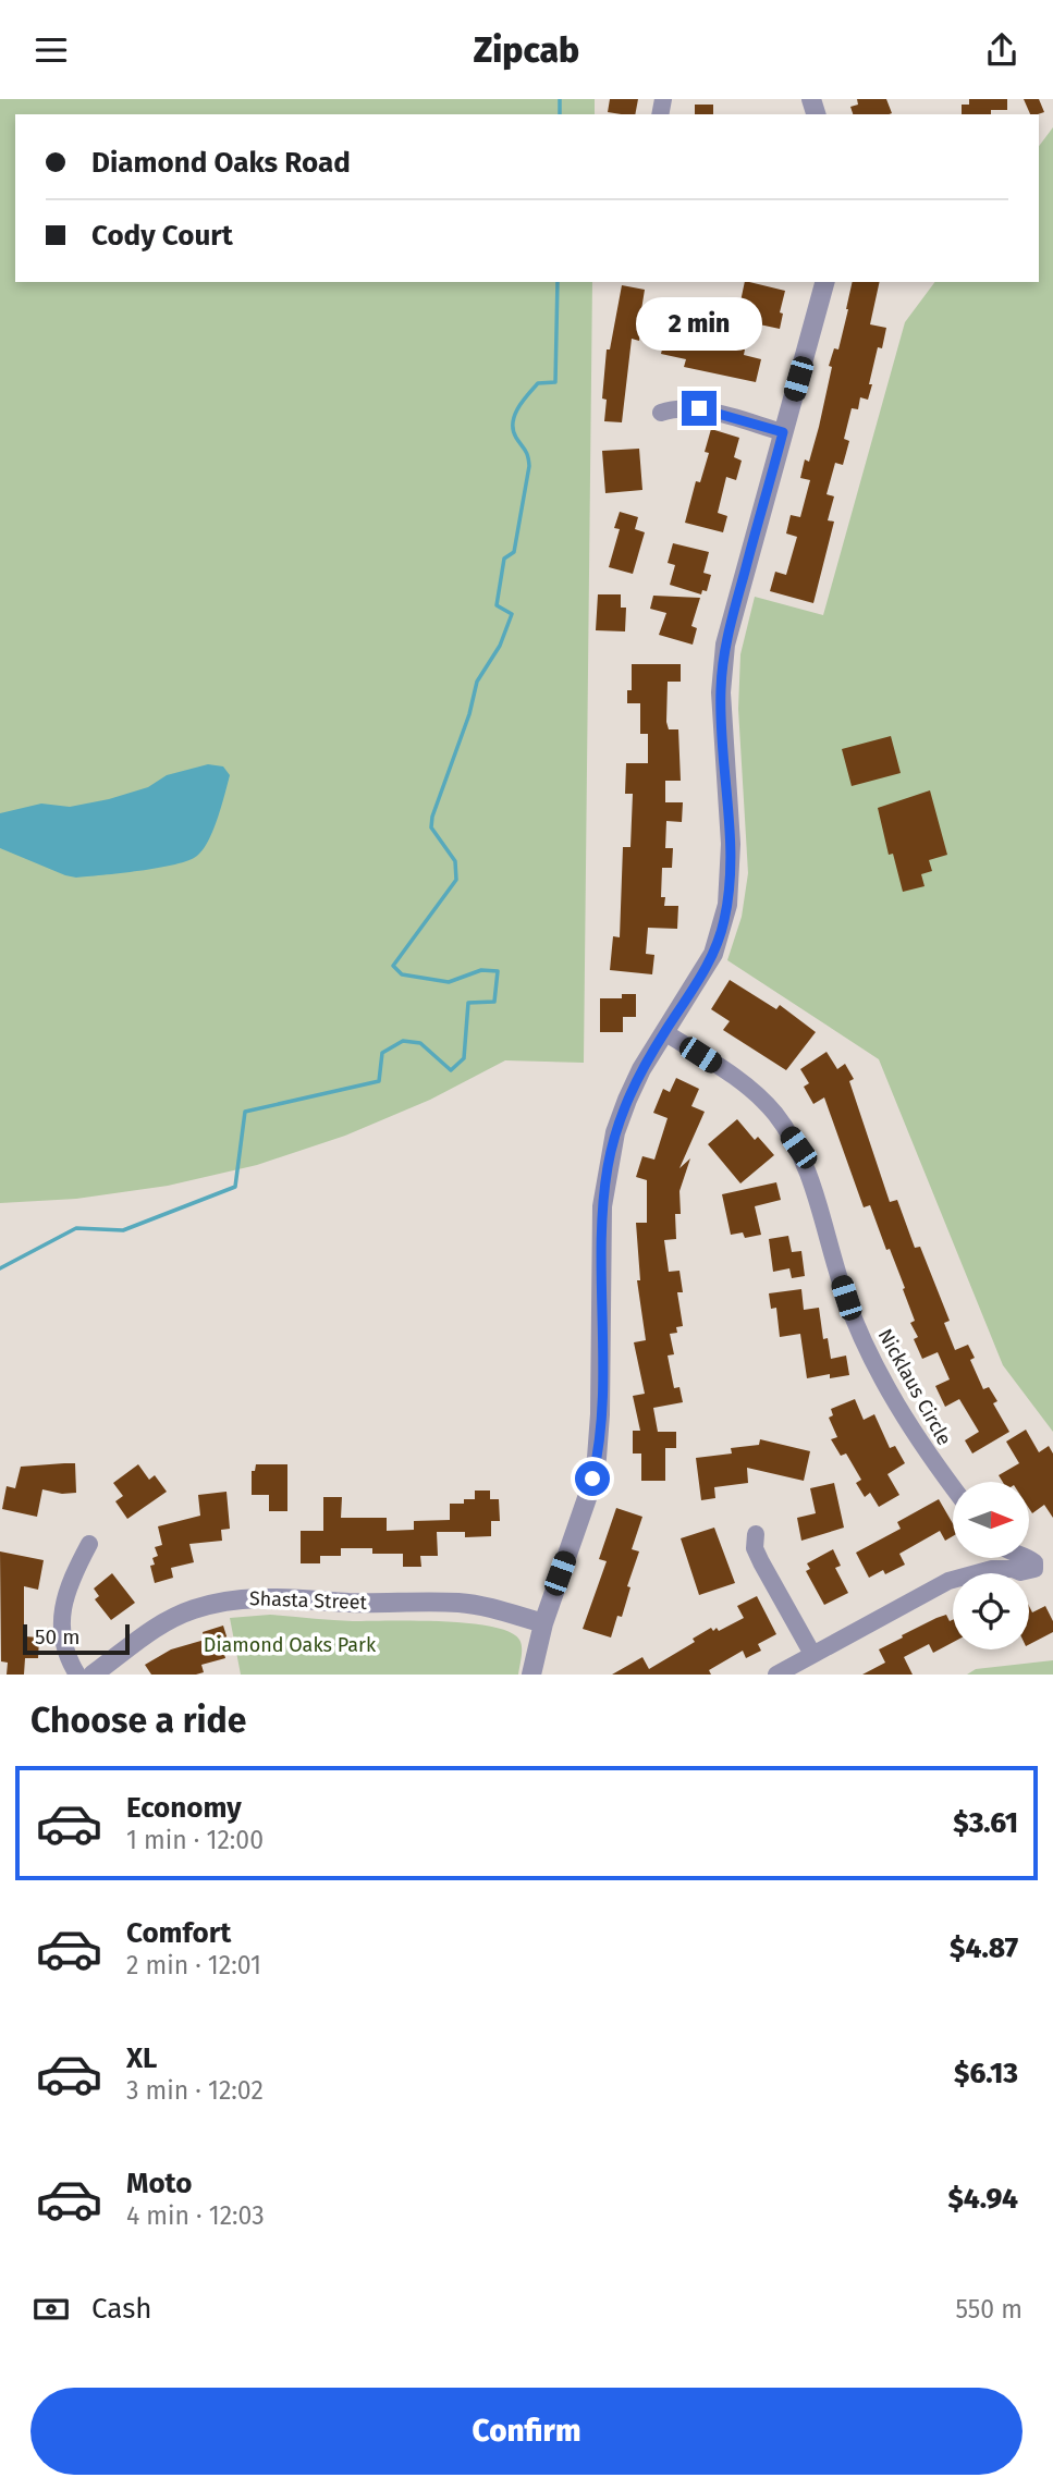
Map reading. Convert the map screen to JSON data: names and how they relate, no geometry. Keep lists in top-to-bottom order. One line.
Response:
{"streets":{"street":["Nicklaus Circle","Shasta Street"]},"parks":["Diamond Oaks Park"],"scale_bar":"50 m","north":"right","page":{"header":"Zipcab","banner":["Diamond Oaks Road","Cody Court"],"bubble":"2 min","scale":"50 m","heading":"Choose a ride","list":[{"name":"Economy","note":"1 min · 12:00","value":"$3.61"},{"name":"Comfort","note":"2 min · 12:01","value":"$4.87"},{"name":"XL","note":"3 min · 12:02","value":"$6.13"},{"name":"Moto","note":"4 min · 12:03","value":"$4.94"}],"pay":["Cash","550 m"],"buttons":"Confirm"}}
